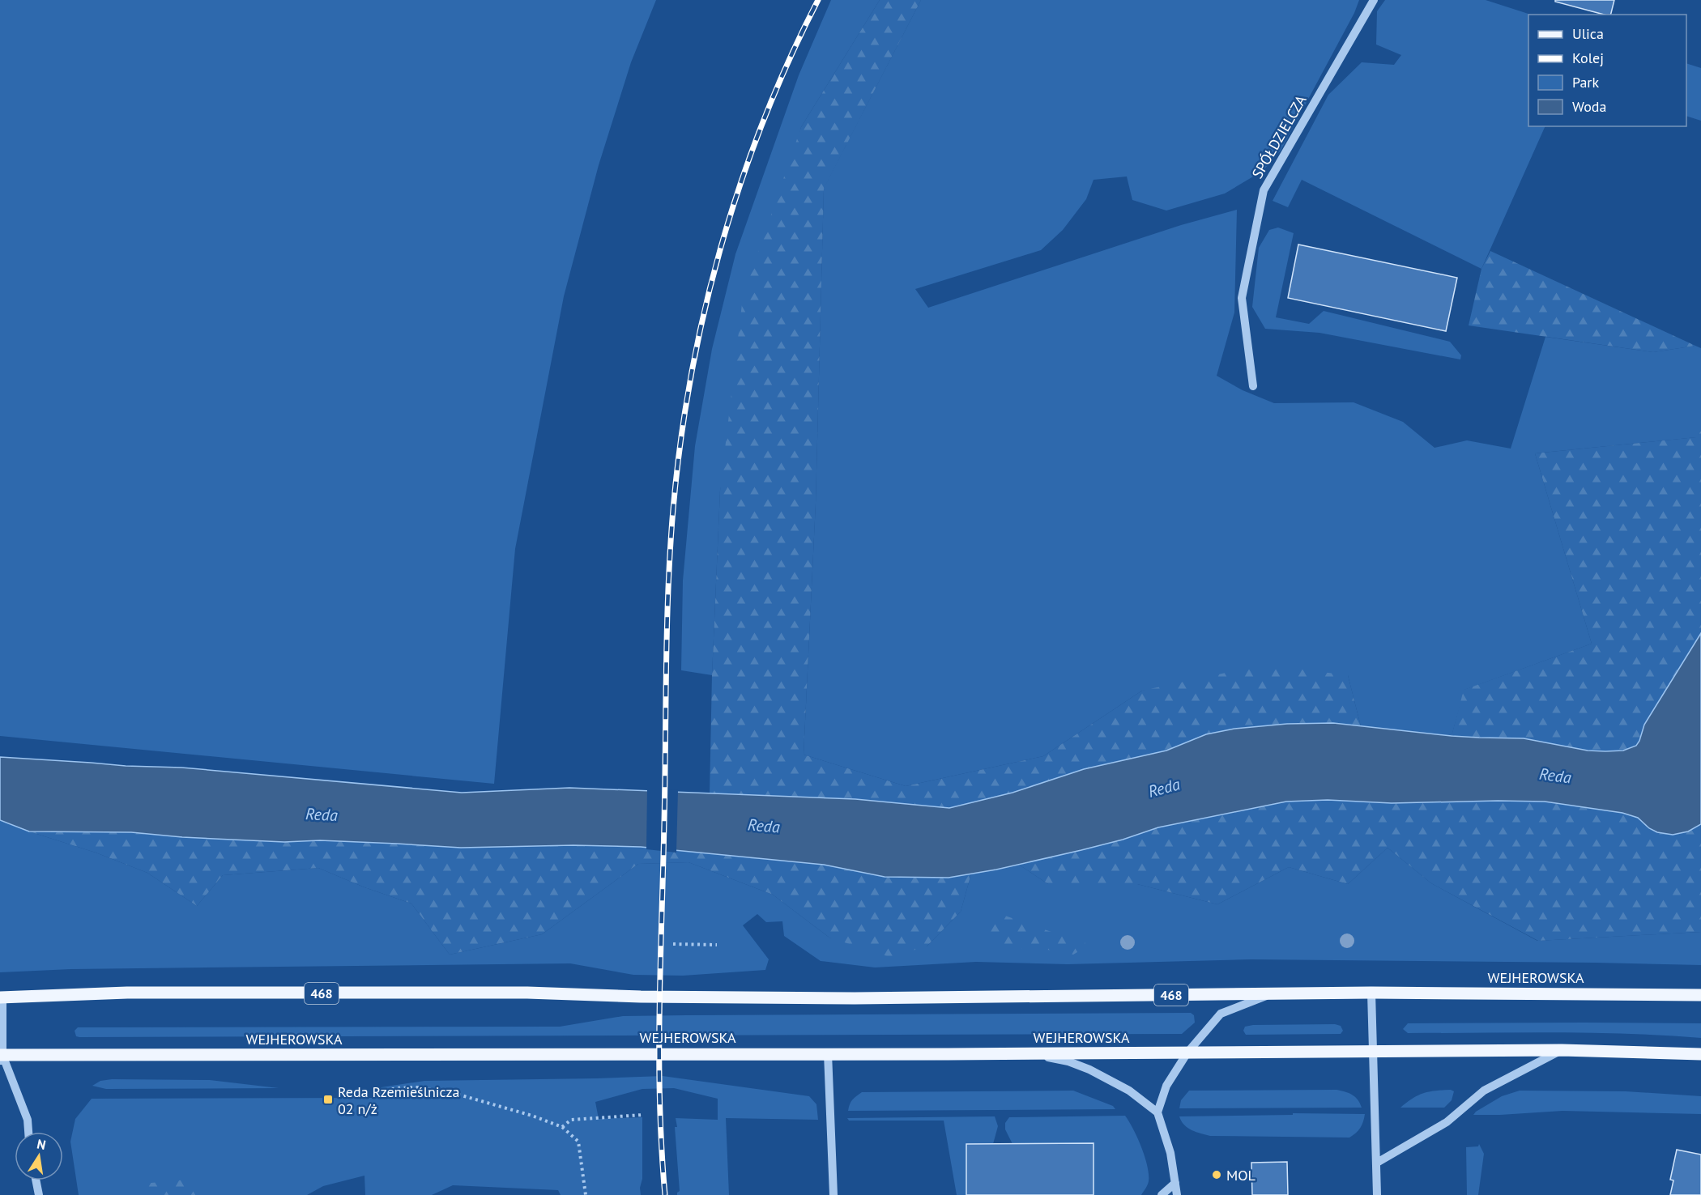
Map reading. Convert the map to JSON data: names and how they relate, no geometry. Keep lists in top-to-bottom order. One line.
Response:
{"streets":{"main road":["WEJHEROWSKA","468"],"street":["SPÓŁDZIELCZA"]},"water":["Reda"],"places":{"transit":["Reda Rzemieślnicza 02 n/ż"],"other":["MOL"]},"legend":["Ulica","Kolej","Park","Woda"],"north":"top"}
